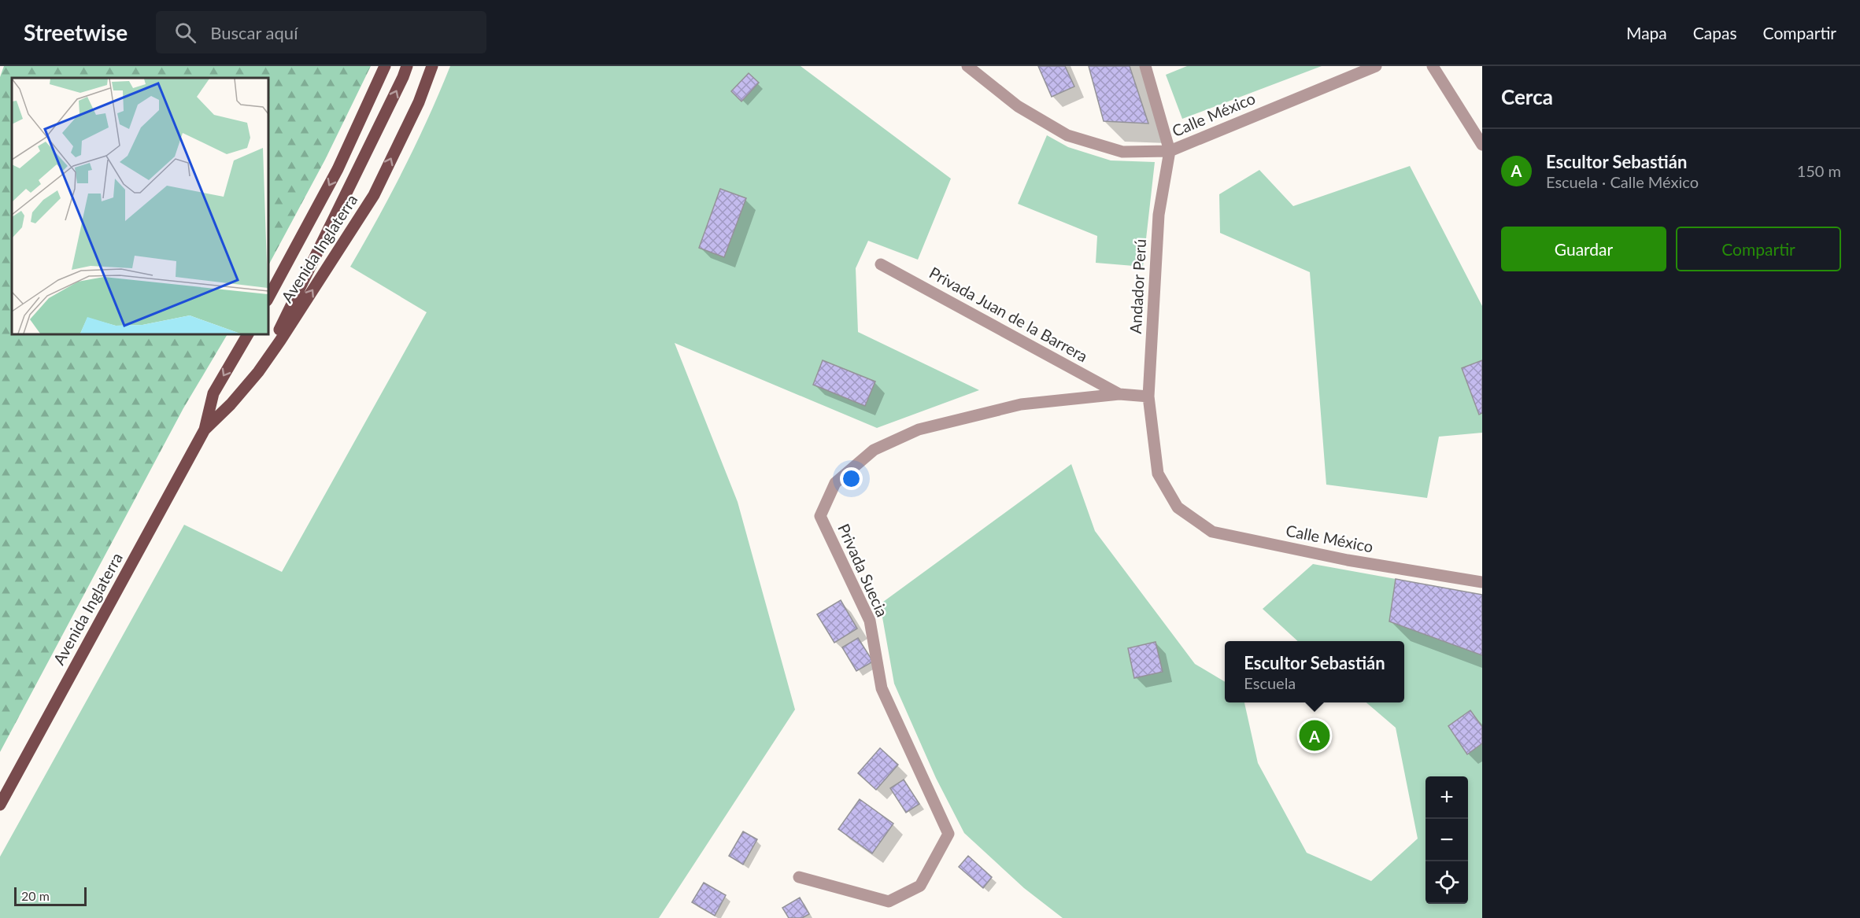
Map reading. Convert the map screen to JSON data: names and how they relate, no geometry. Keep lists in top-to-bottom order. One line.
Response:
{"streets":{"main road":["Avenida Inglaterra"],"street":["Calle México","Andador Perú","Privada Juan de la Barrera","Privada Suecia"]},"crossings":[["Calle México","Andador Perú"],["Andador Perú","Privada Suecia"],["Privada Juan de la Barrera","Privada Suecia"]],"scale_bar":"20 m","page":{"header":"Streetwise","search":"Buscar aquí","nav":["Mapa","Capas","Compartir"],"heading":"Cerca","list":[{"mark":"A","name":"Escultor Sebastián","note":"Escuela · Calle México","value":"150 m"}],"buttons":["Guardar","Compartir"],"popup":["Escultor Sebastián","Escuela"],"pins":"A","map_buttons":["+","−"],"scale":"20 m"}}
